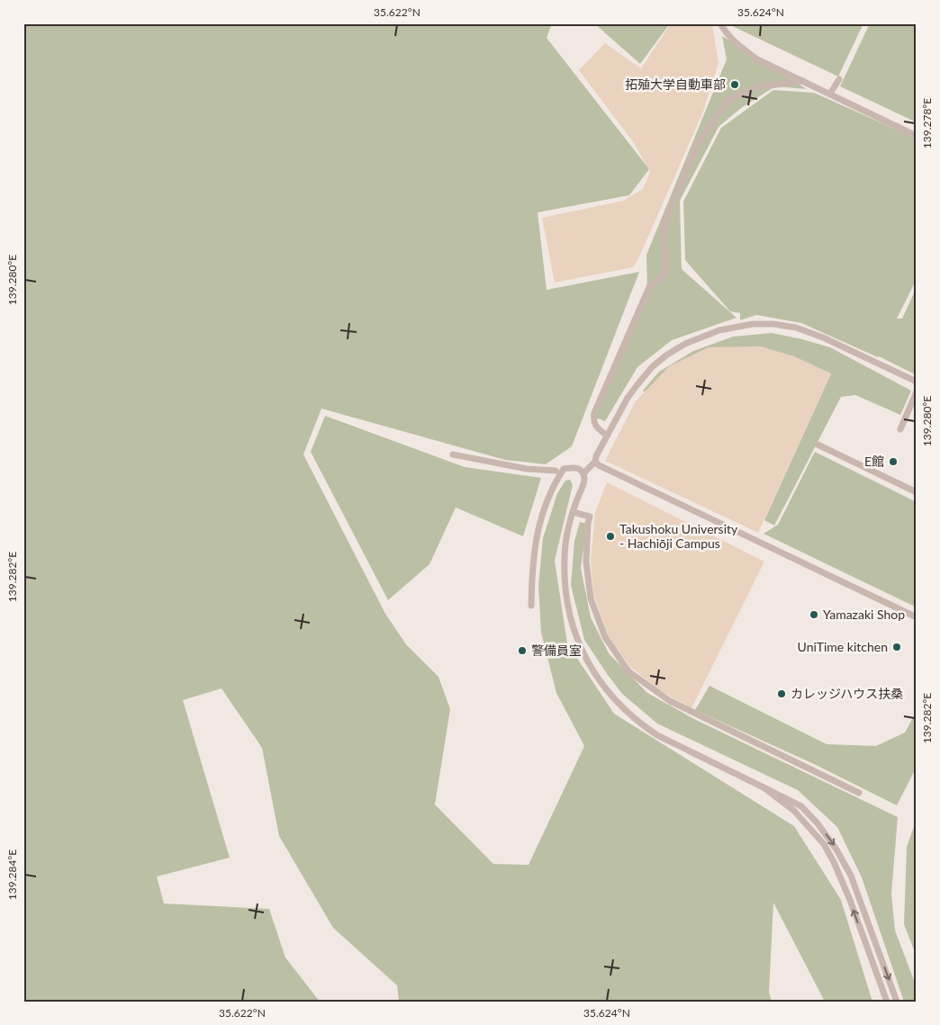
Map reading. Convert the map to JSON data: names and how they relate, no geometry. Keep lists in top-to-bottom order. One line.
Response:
{"places":["拓殖大学自動車部","E館","Takushoku University - Hachiōji Campus","Yamazaki Shop","UniTime kitchen","警備員室","カレッジハウス扶桑"],"coordinates":["35.622°N","35.624°N","139.278°E","139.280°E","139.282°E","139.284°E"]}
